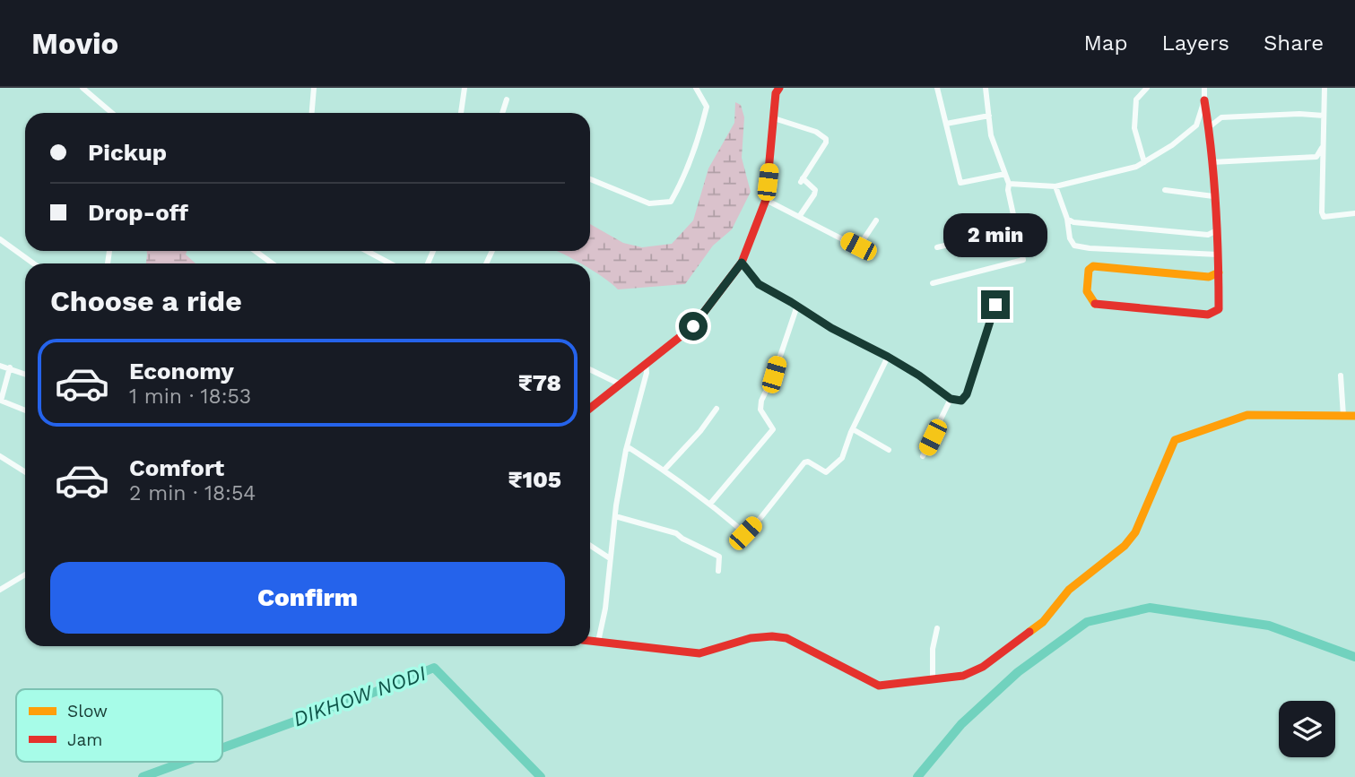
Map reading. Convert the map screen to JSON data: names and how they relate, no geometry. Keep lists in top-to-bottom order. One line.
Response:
{"water":["DIKHOW NODI"],"legend":["Slow","Jam"],"page":{"header":"Movio","nav":["Map","Layers","Share"],"banner":["Pickup","Drop-off"],"bubble":"2 min","heading":"Choose a ride","list":[{"name":"Economy","note":"1 min · 18:53","value":"₹78"},{"name":"Comfort","note":"2 min · 18:54","value":"₹105"}],"buttons":"Confirm"}}
